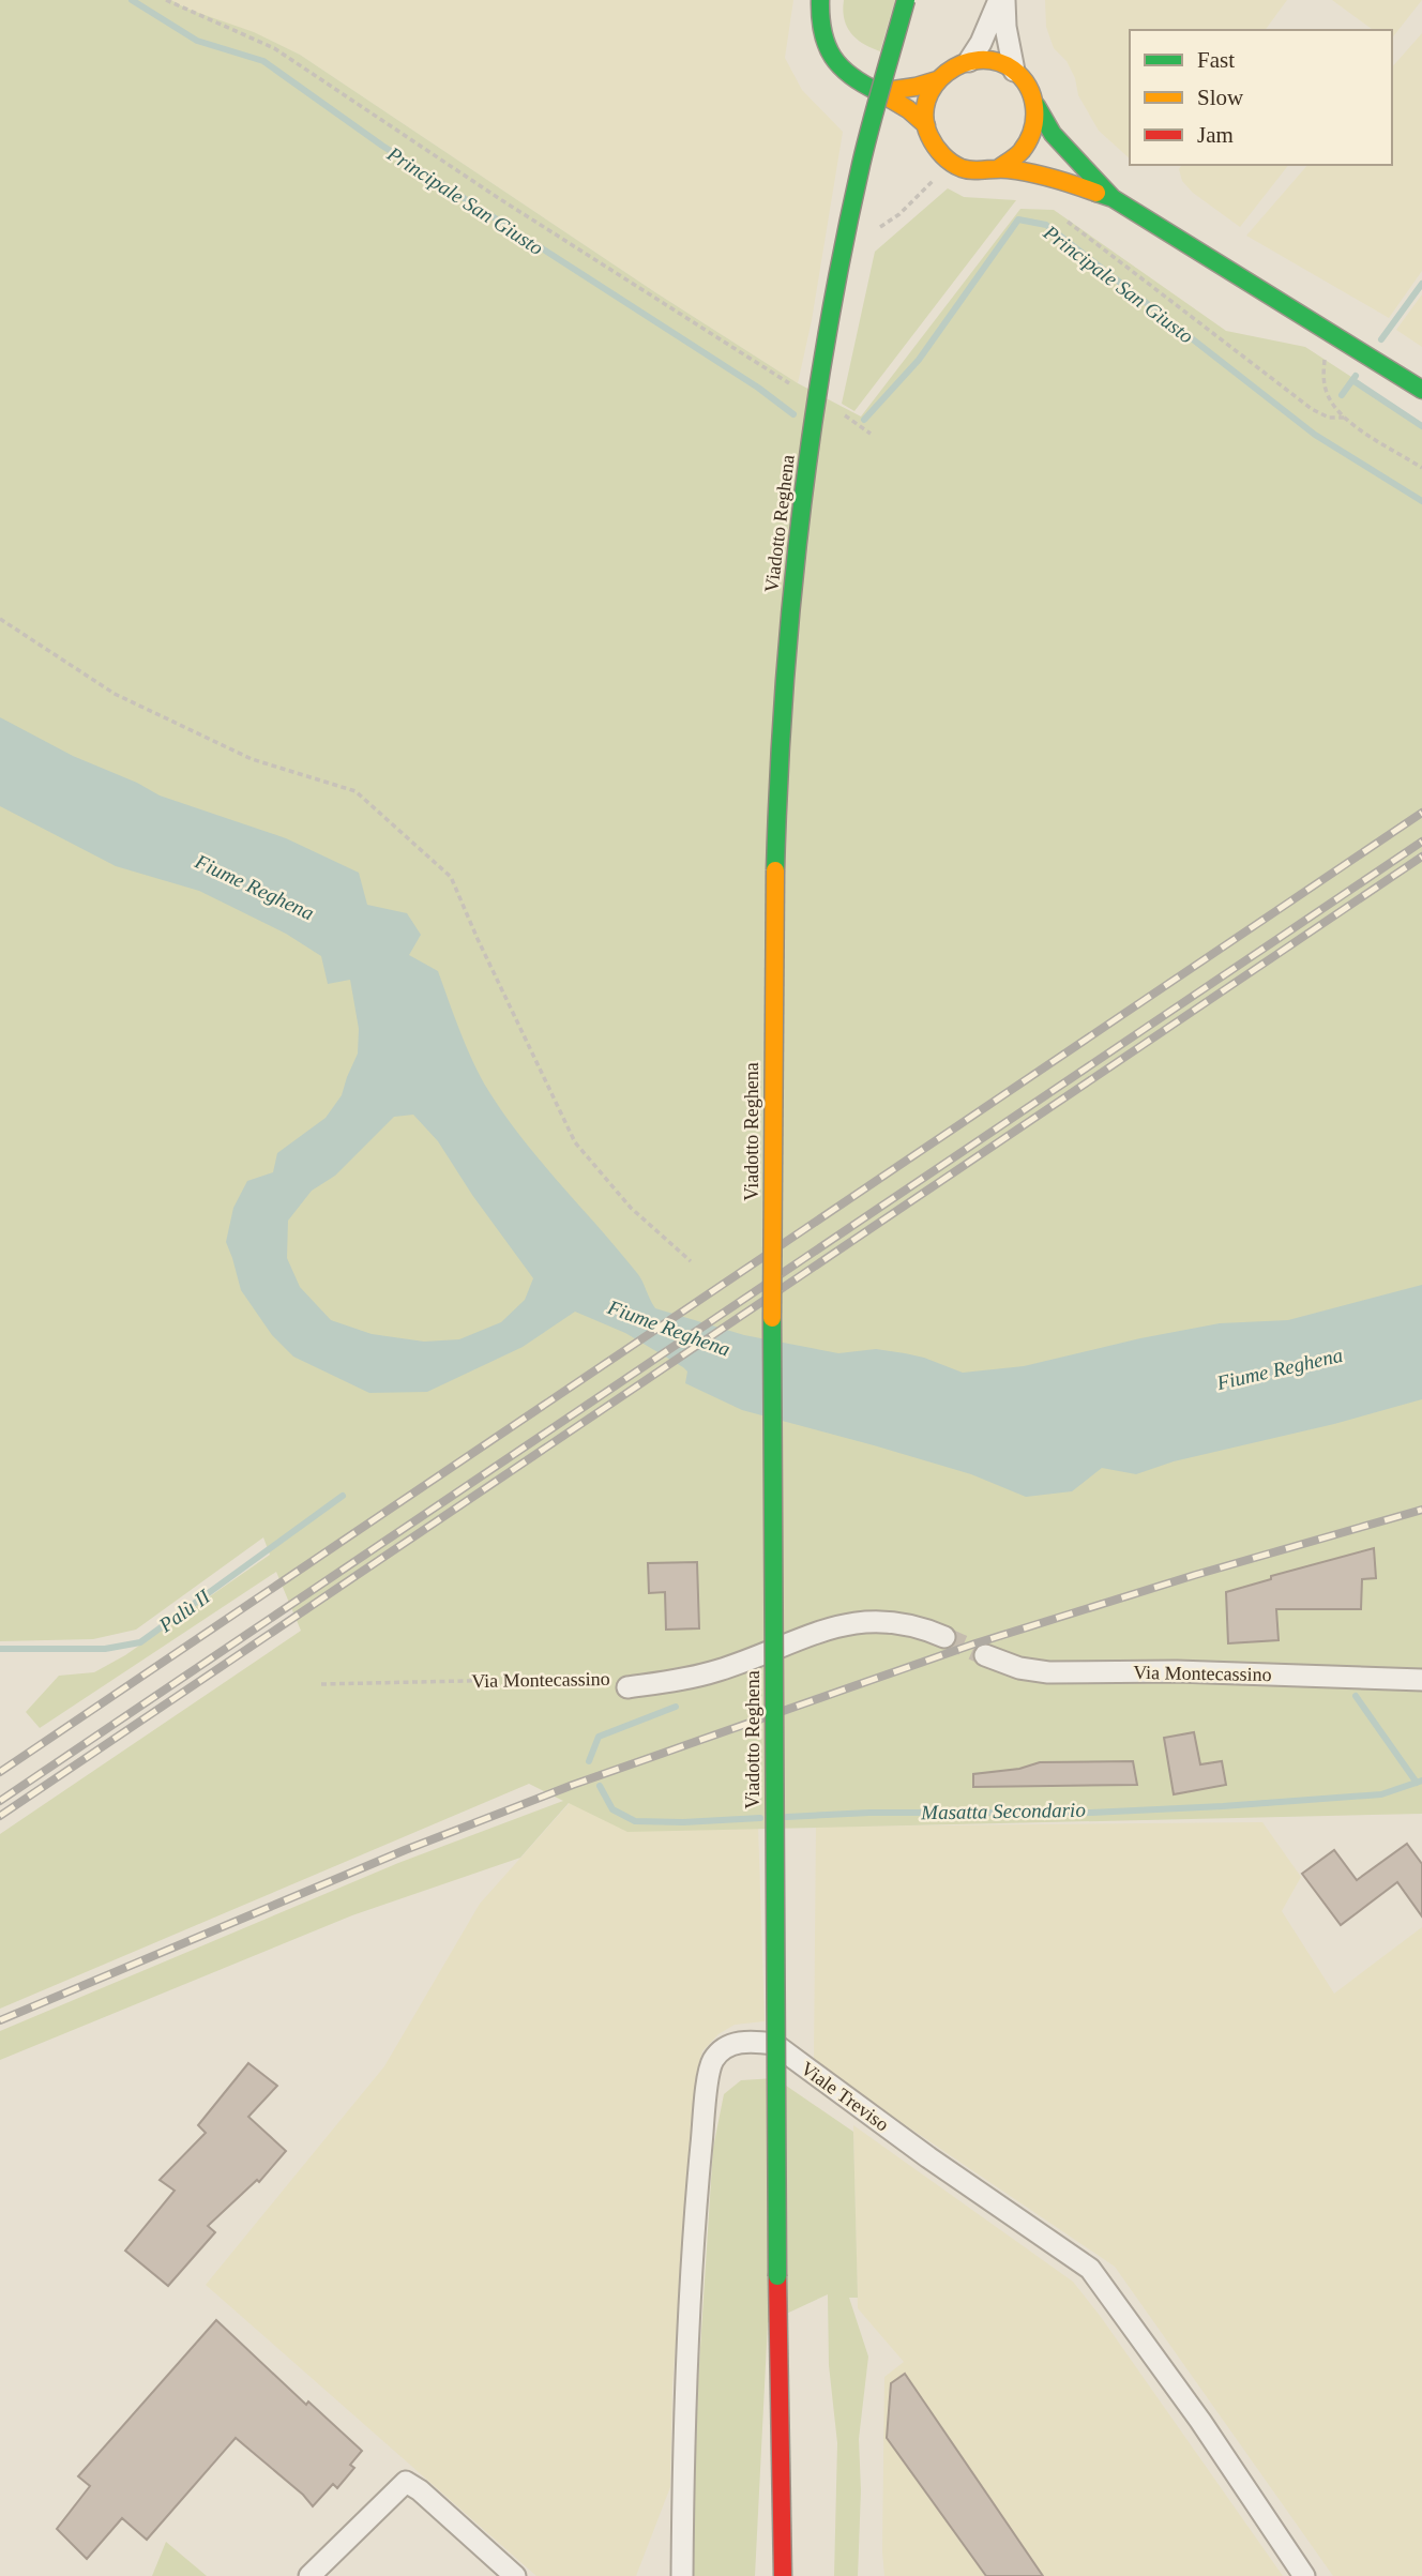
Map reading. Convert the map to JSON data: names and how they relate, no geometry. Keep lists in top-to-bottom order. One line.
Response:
{"streets":{"main road":["Viadotto Reghena"],"street":["Via Montecassino","Viale Treviso"]},"water":["Principale San Giusto","Fiume Reghena","Palù II","Masatta Secondario"],"legend":["Fast","Slow","Jam"]}
